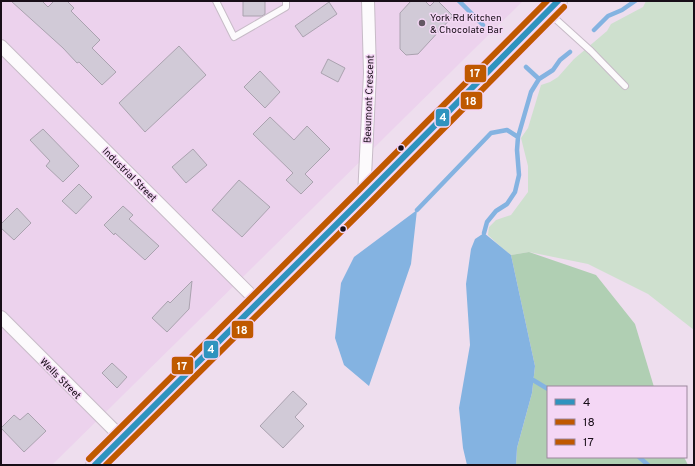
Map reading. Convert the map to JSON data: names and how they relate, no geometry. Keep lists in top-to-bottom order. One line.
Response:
{"streets":{"street":["Beaumont Crescent","Industrial Street","Wells Street"]},"places":["York Rd Kitchen & Chocolate Bar"],"lines":["transit line 4","transit line 17","transit line 18"],"legend":["4","18","17"]}
